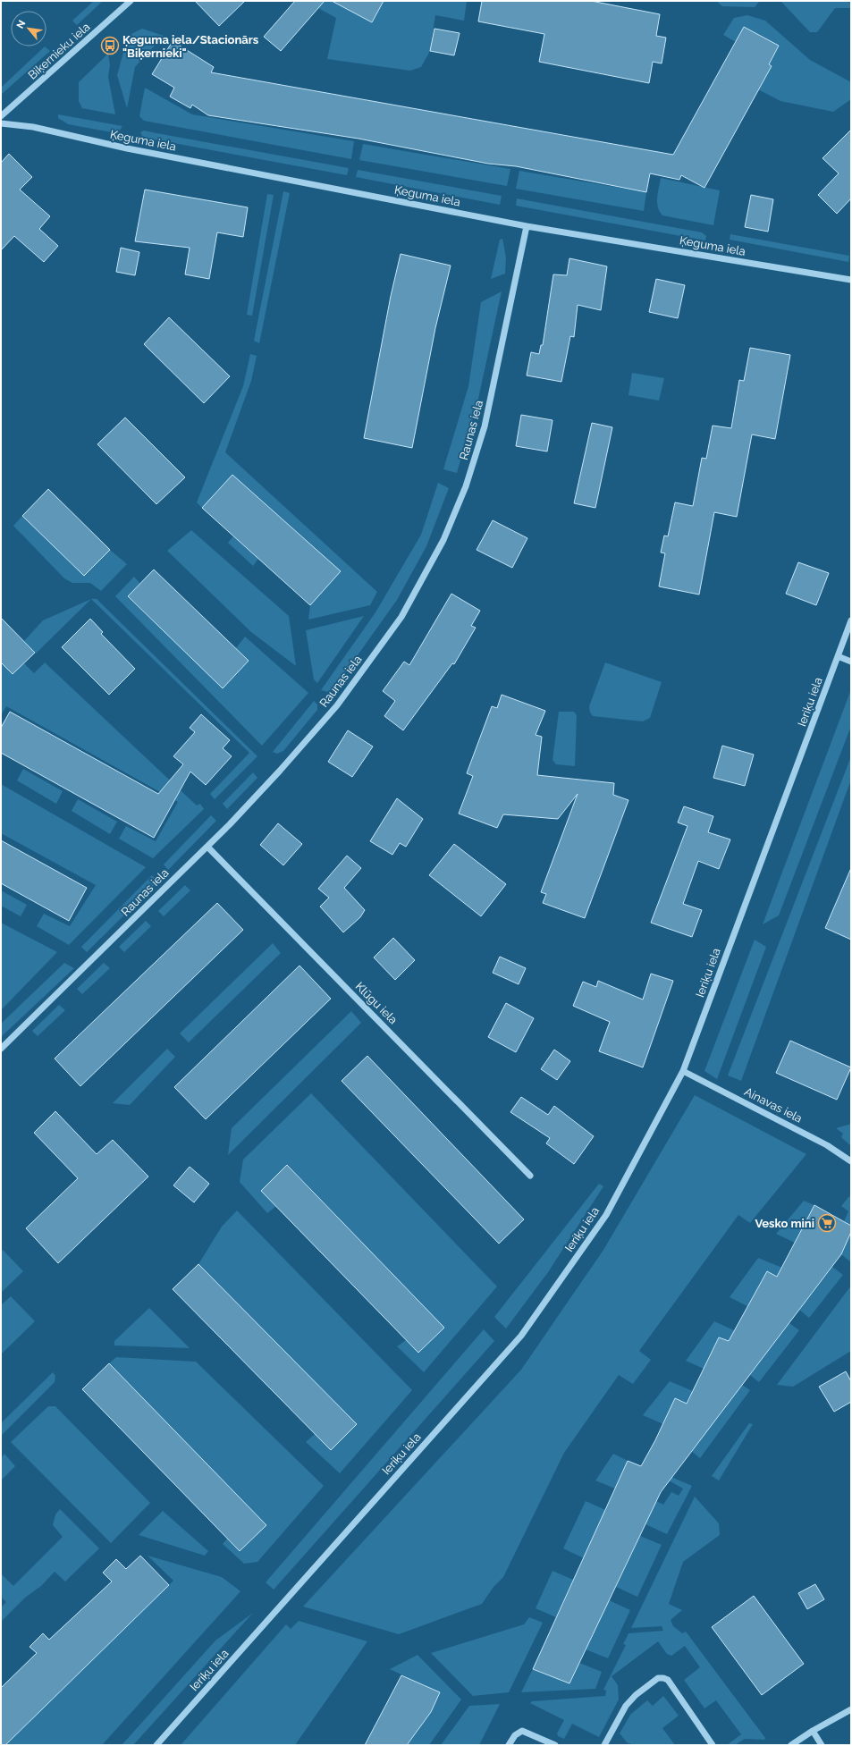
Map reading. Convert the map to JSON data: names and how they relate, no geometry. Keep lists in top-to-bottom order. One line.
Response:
{"streets":{"street":["Biķernieku iela","Ķeguma iela","Raunas iela","Ieriķu iela","Klūgu iela","Ainavas iela"]},"crossings":[["Ķeguma iela","Raunas iela"],["Raunas iela","Klūgu iela"],["Ieriķu iela","Ainavas iela"]],"places":{"bus stop":["Ķeguma iela/Stacionārs \"Biķernieki\""],"supermarket":["Vesko mini"]},"north":"top left"}
